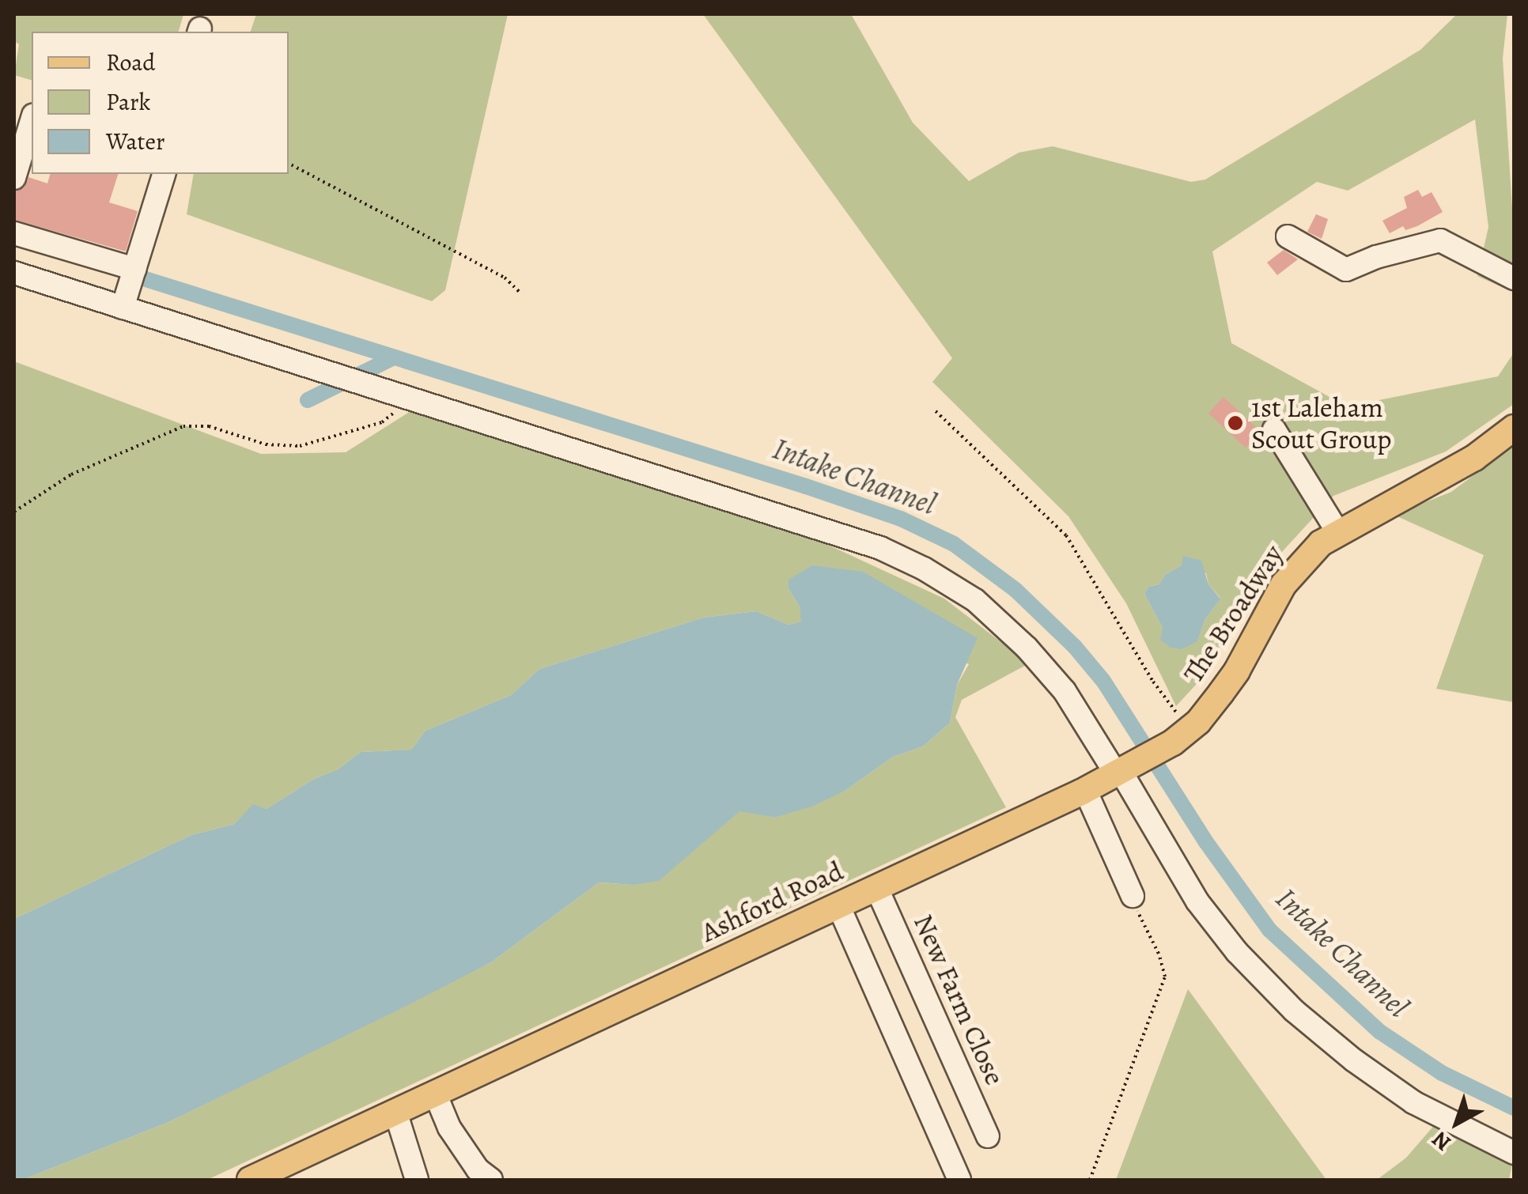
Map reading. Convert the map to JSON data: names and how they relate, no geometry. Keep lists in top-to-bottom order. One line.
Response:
{"streets":{"main road":["The Broadway","Ashford Road"],"street":["New Farm Close"]},"crossings":[["The Broadway","Ashford Road"],["Ashford Road","New Farm Close"]],"water":["Intake Channel"],"places":["1st Laleham Scout Group"],"legend":["Road","Park","Water"],"north":"bottom left"}
